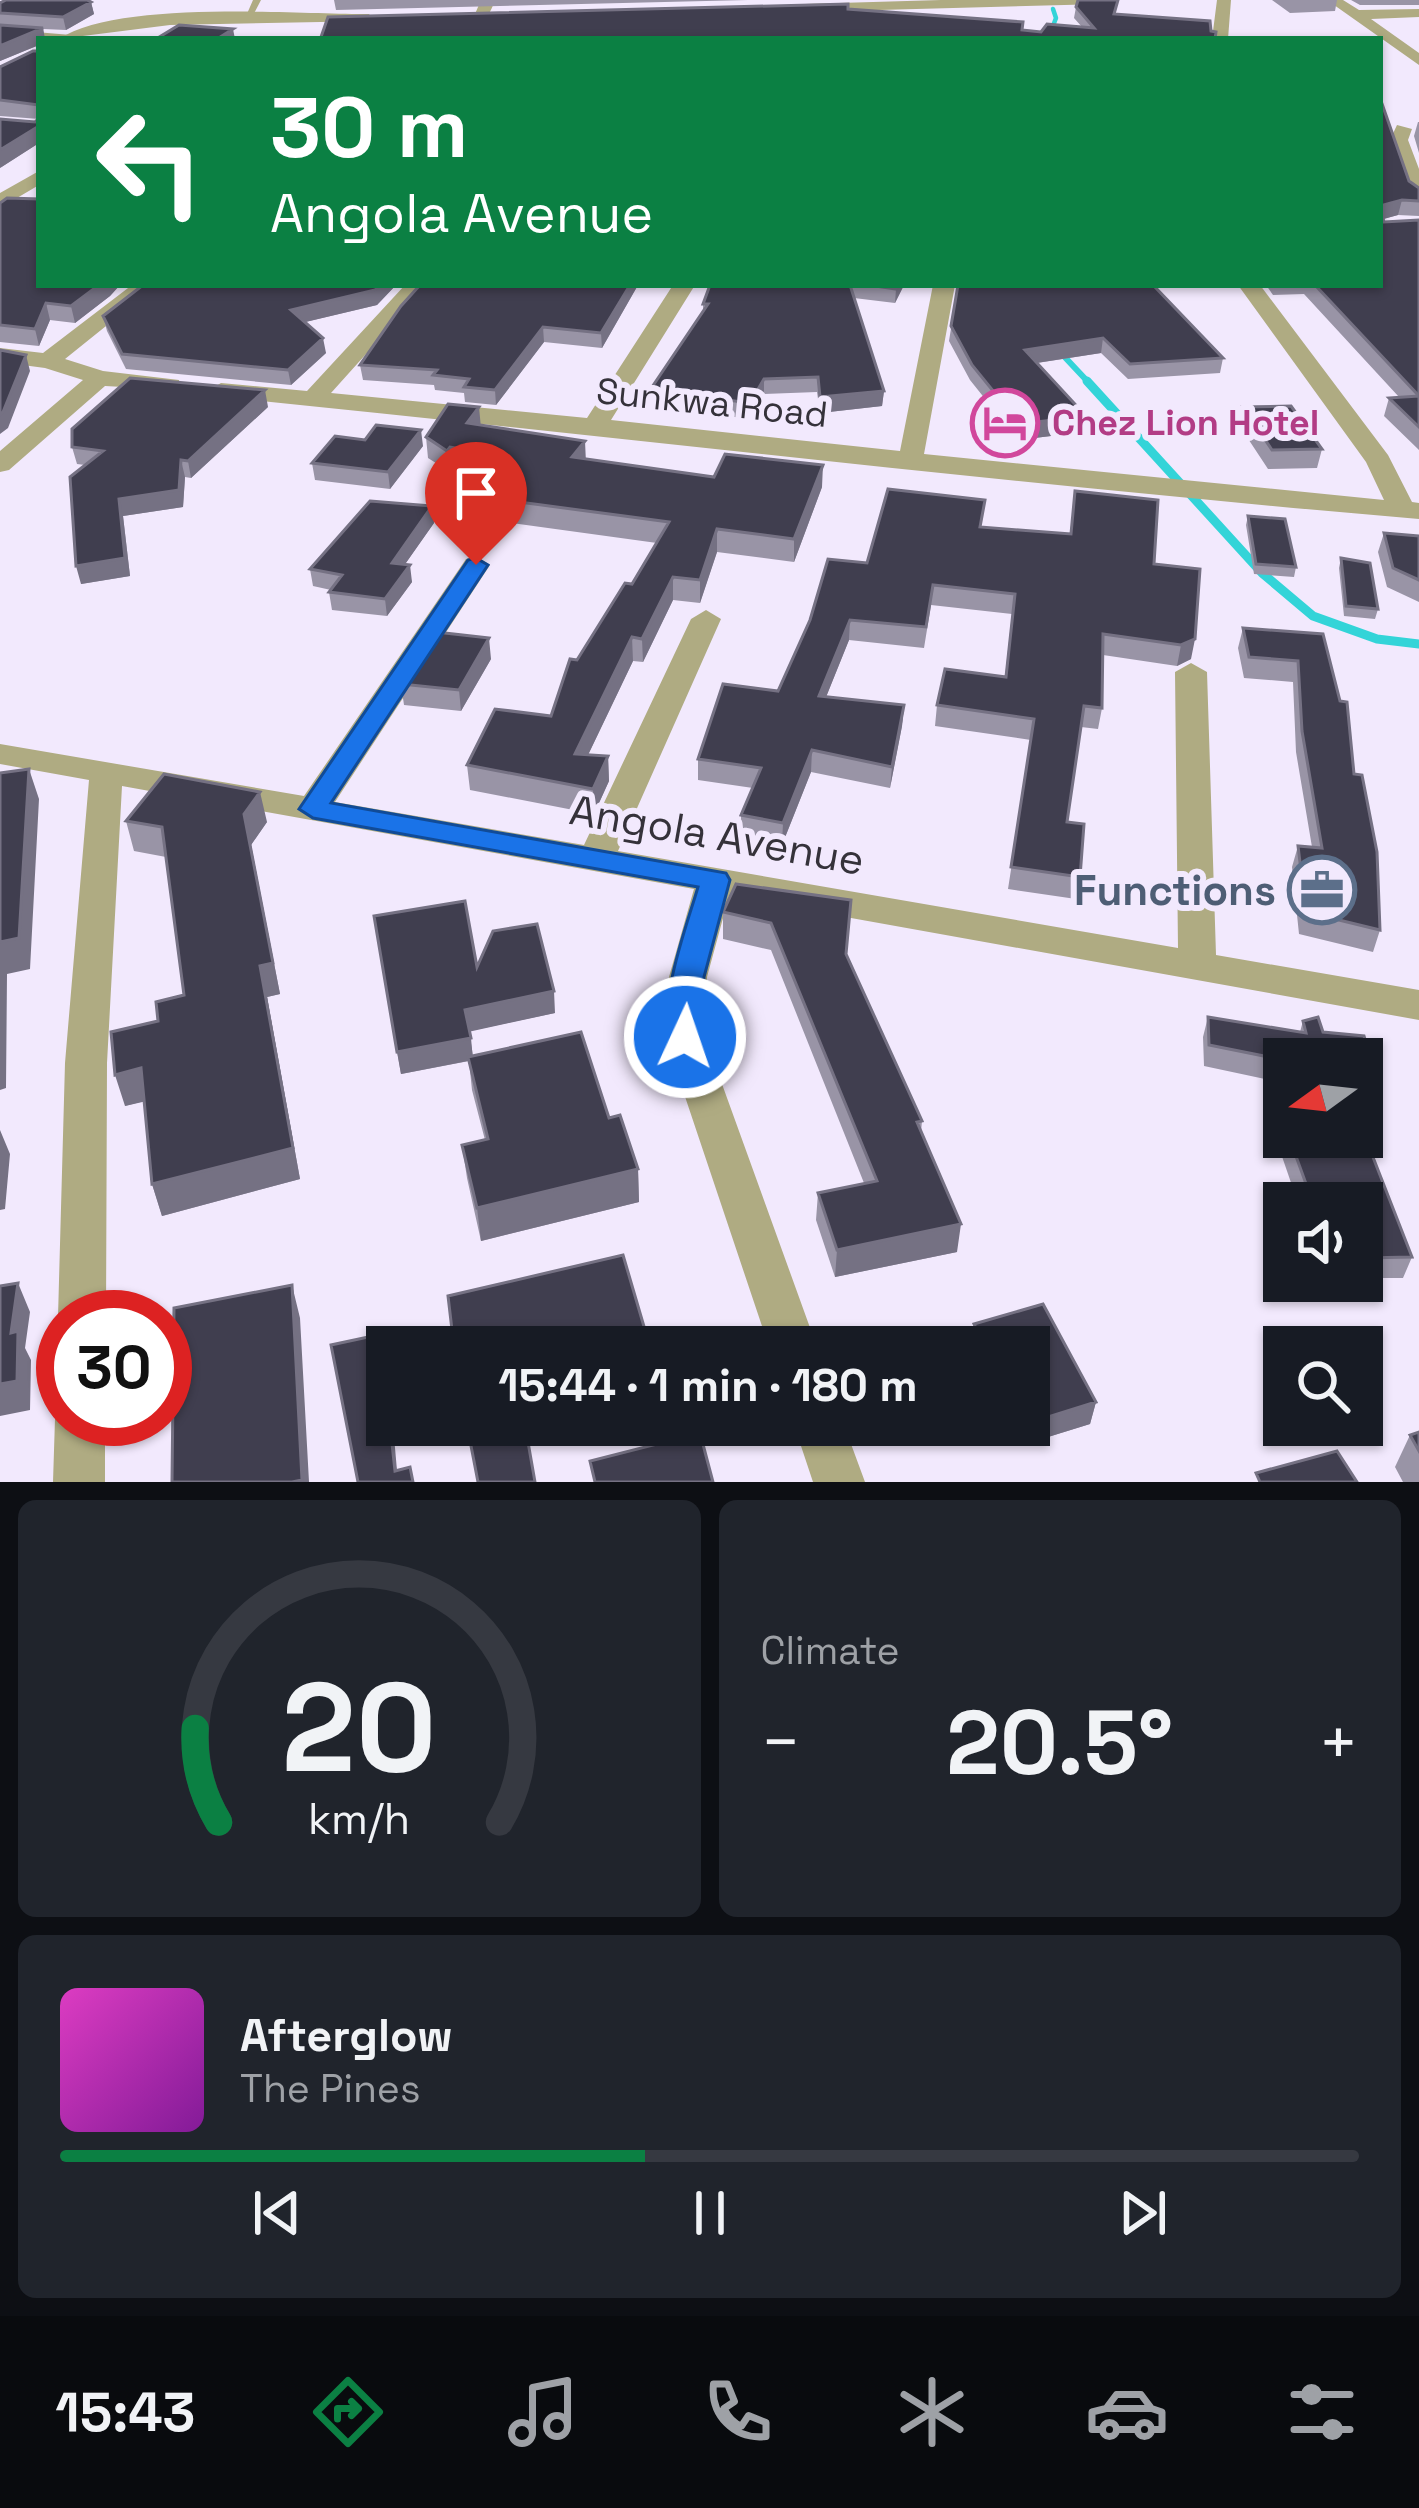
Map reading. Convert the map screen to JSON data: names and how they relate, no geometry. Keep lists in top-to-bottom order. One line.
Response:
{"streets":{"street":["Sunkwa Road","Angola Avenue"]},"places":{"hotel":["Chez Lion Hotel"],"office":["Functions"]},"north":"left","page":{"turn":["30 m","Angola Avenue"],"limit":"30","trip":"15:44 · 1 min · 180 m","tile":"Climate","heat":["−","20.5°","+"],"song":["Afterglow","The Pines"],"tabs":"15:43","gauge":["20","km/h"]}}
